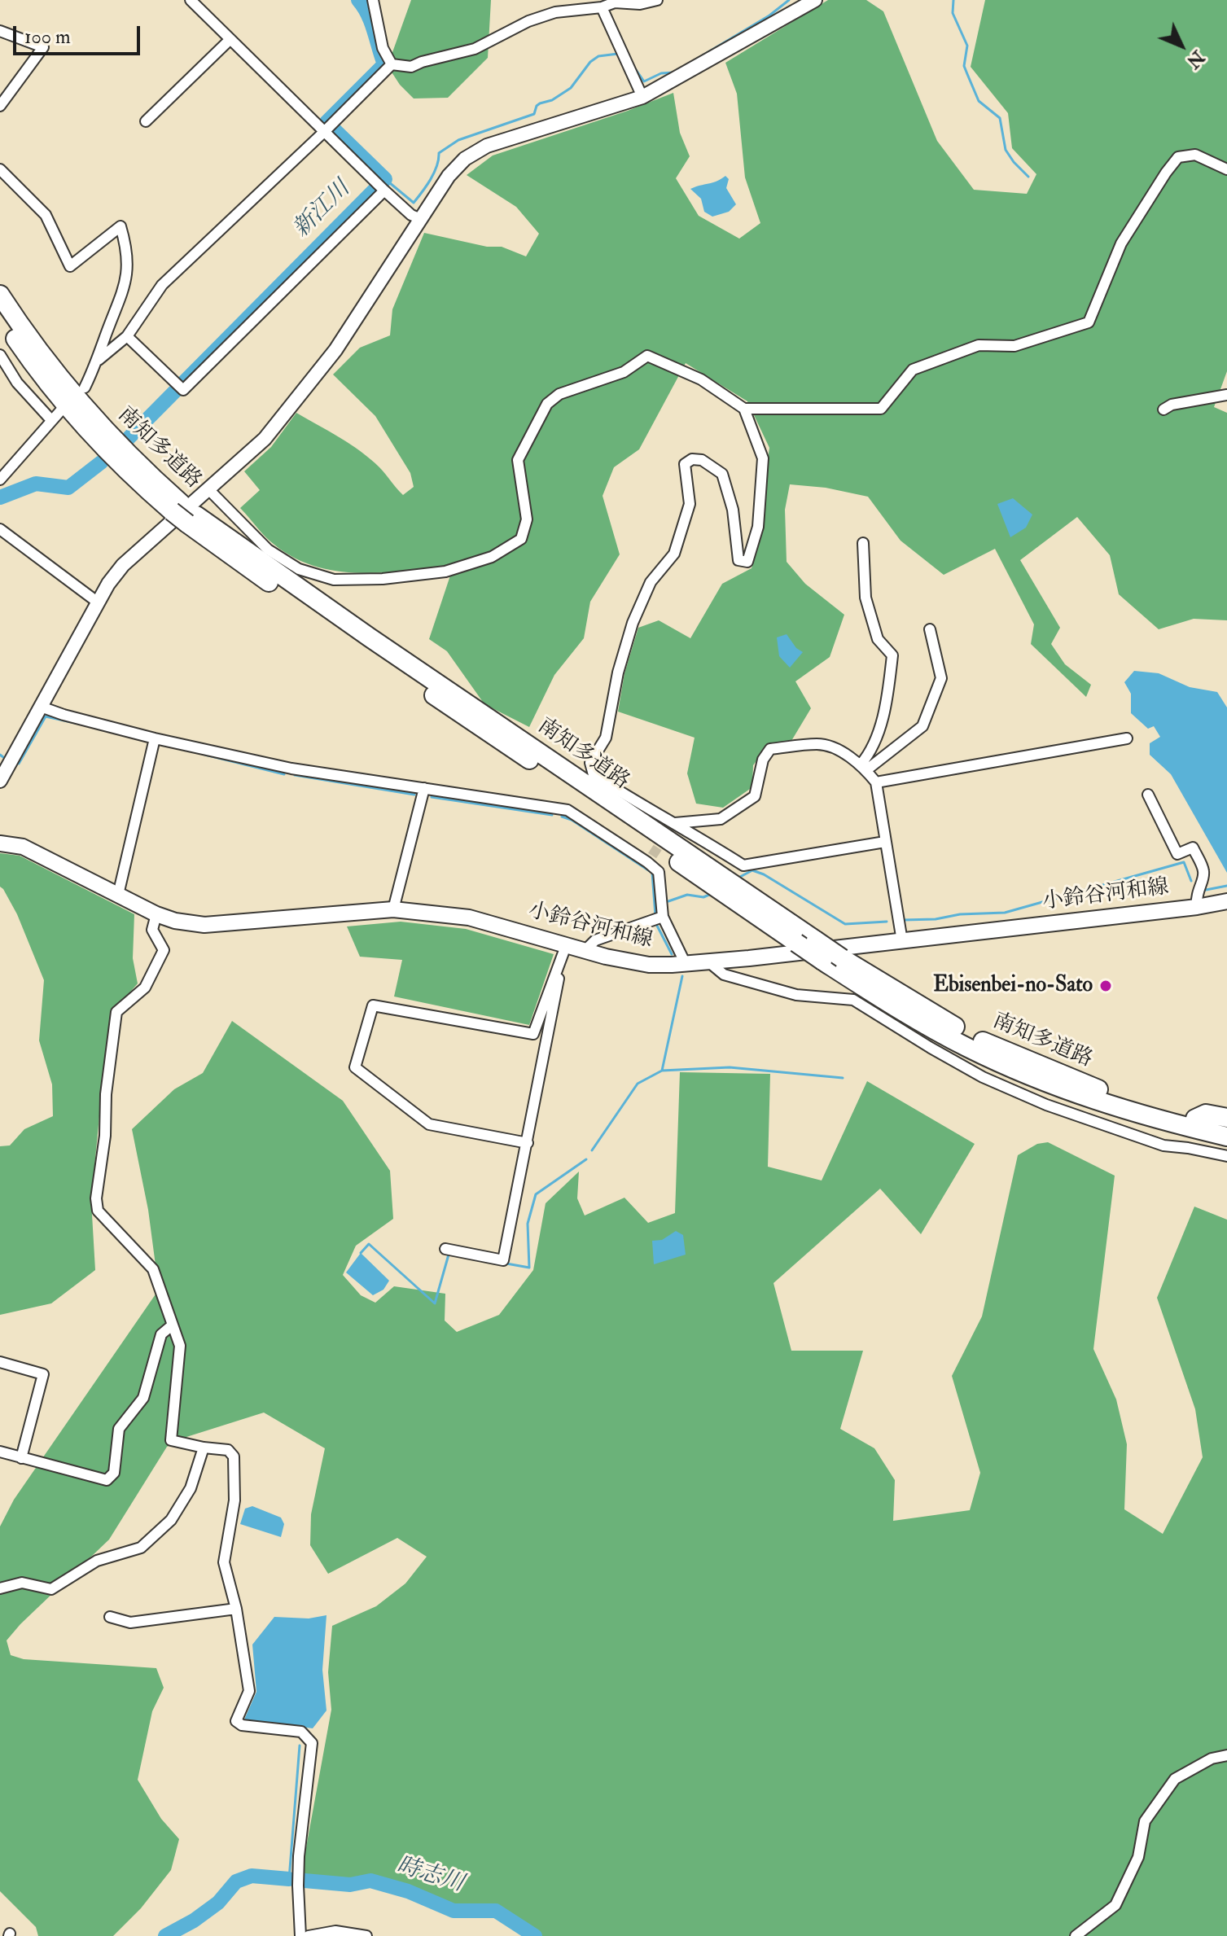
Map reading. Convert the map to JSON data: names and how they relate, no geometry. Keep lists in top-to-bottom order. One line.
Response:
{"streets":{"highway":["南知多道路"],"main road":["小鈴谷河和線"]},"water":["新江川","時志川"],"places":["Ebisenbei-no-Sato"],"scale_bar":"100 m","north":"bottom right"}
